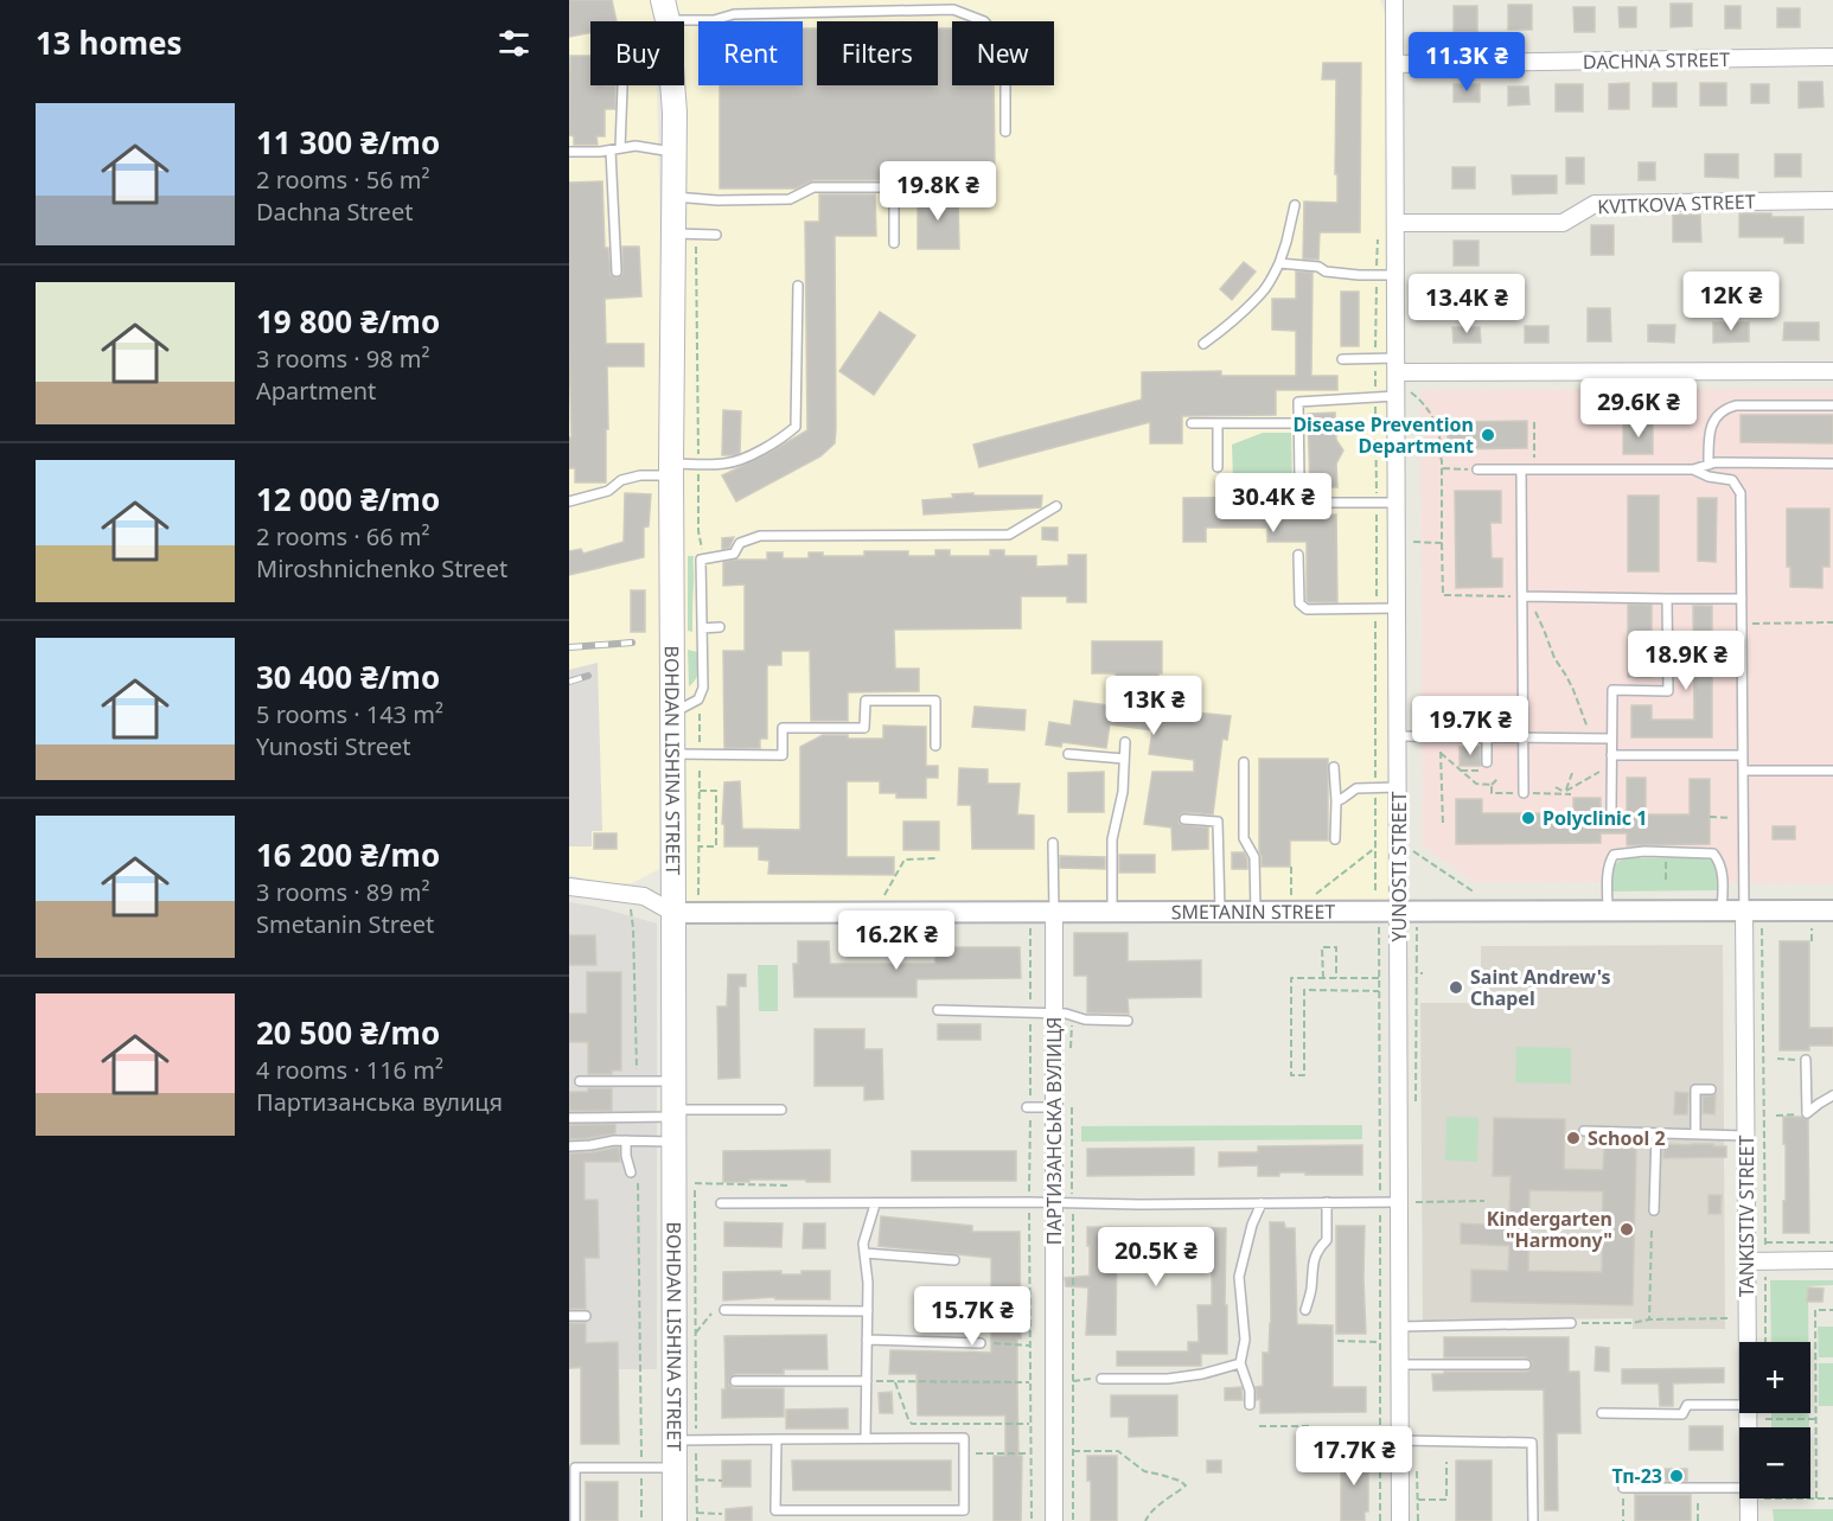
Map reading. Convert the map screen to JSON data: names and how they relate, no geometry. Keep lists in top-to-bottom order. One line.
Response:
{"streets":{"main road":["BOHDAN LISHINA STREET"],"street":["DACHNA STREET","KVITKOVA STREET","YUNOSTI STREET","SMETANIN STREET","ПАРТИЗАНСЬКА ВУЛИЦЯ","TANKISTIV STREET"]},"crossings":[["DACHNA STREET","YUNOSTI STREET"],["KVITKOVA STREET","YUNOSTI STREET"],["BOHDAN LISHINA STREET","SMETANIN STREET"],["YUNOSTI STREET","SMETANIN STREET"],["SMETANIN STREET","ПАРТИЗАНСЬКА ВУЛИЦЯ"],["SMETANIN STREET","TANKISTIV STREET"]],"places":["Disease Prevention Department","Polyclinic 1","Saint Andrew's Chapel","School 2","Kindergarten \"Harmony\"","Тп-23"],"page":{"heading":"13 homes","chip":["Buy","Rent","Filters","New"],"price":["11.3K ₴","19.8K ₴","12K ₴","13.4K ₴","29.6K ₴","30.4K ₴","18.9K ₴","13K ₴","19.7K ₴","16.2K ₴","20.5K ₴","15.7K ₴","17.7K ₴"],"list":[{"name":"11 300 ₴/mo","note":"2 rooms · 56 m² · Dachna Street"},{"name":"19 800 ₴/mo","note":"3 rooms · 98 m² · Apartment"},{"name":"12 000 ₴/mo","note":"2 rooms · 66 m² · Miroshnichenko Street"},{"name":"30 400 ₴/mo","note":"5 rooms · 143 m² · Yunosti Street"},{"name":"16 200 ₴/mo","note":"3 rooms · 89 m² · Smetanin Street"},{"name":"20 500 ₴/mo","note":"4 rooms · 116 m² · Партизанська вулиця"}],"map_buttons":["+","−"]}}
